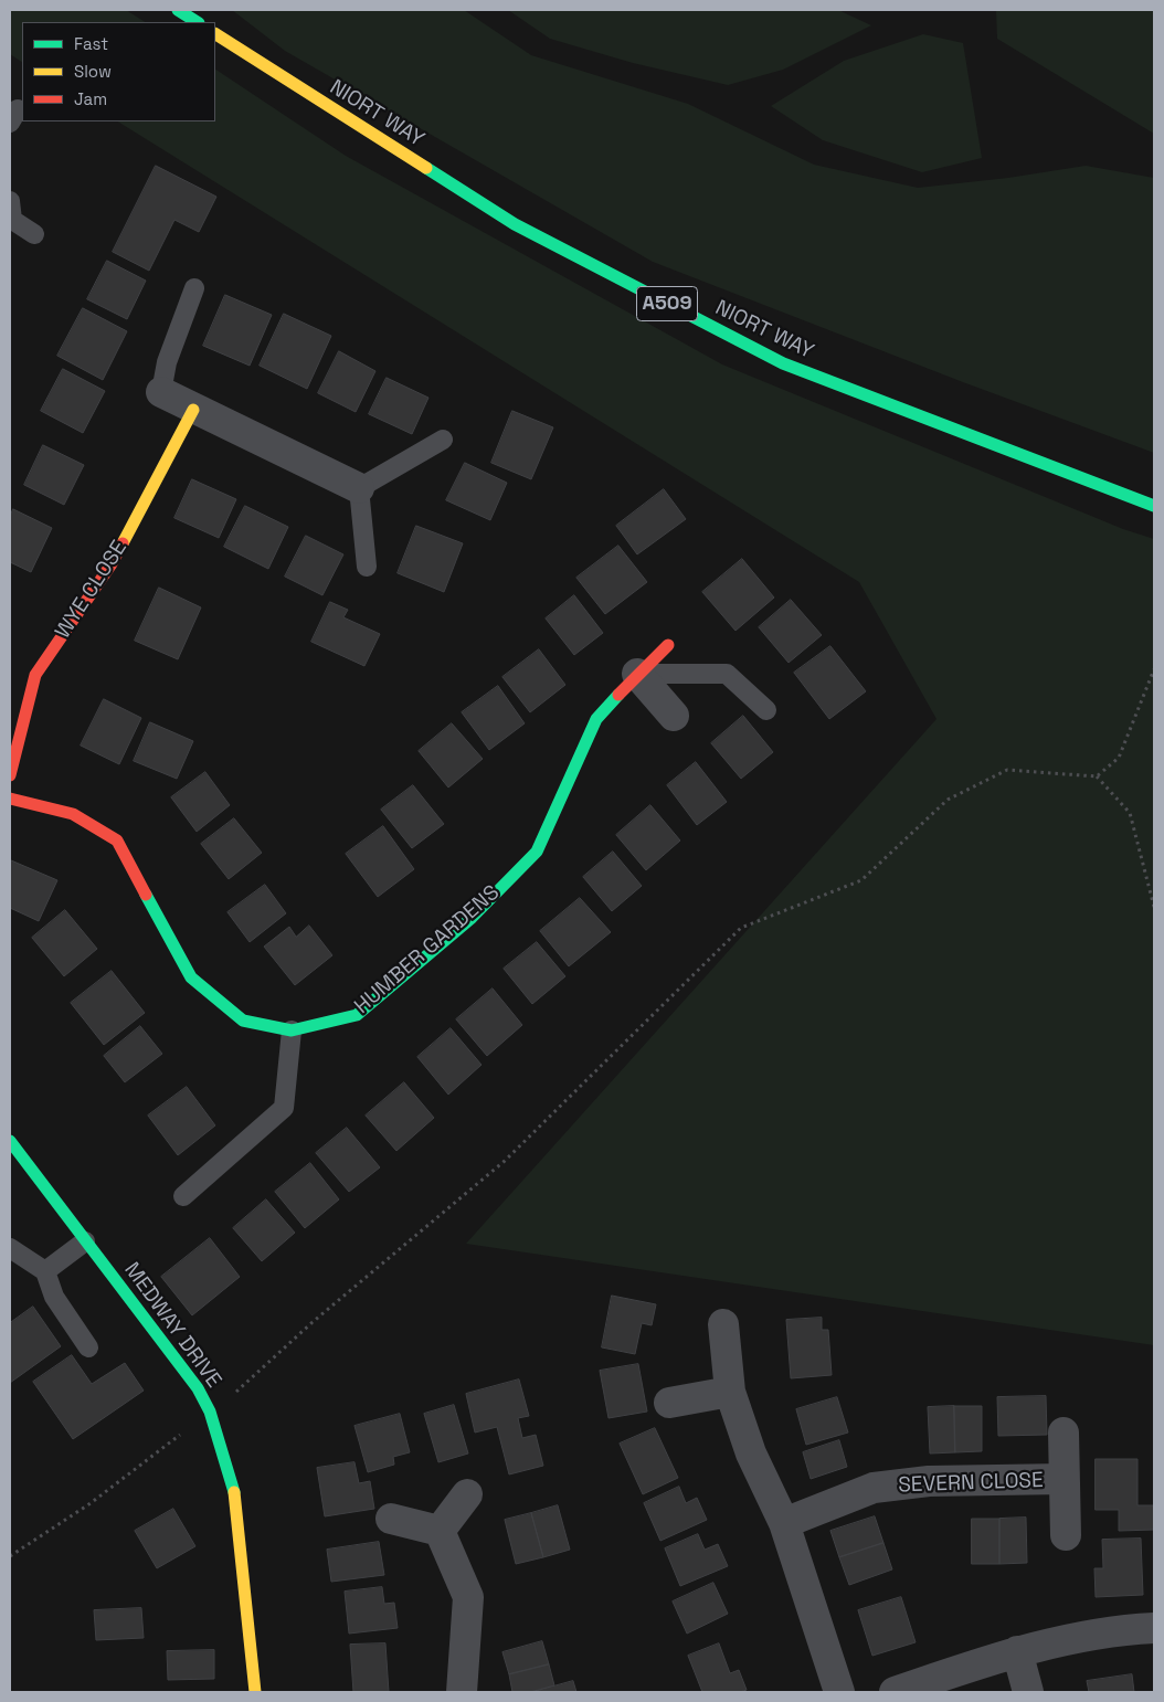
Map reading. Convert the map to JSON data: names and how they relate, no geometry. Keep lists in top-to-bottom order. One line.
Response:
{"streets":{"main road":["NIORT WAY","A509","WYE CLOSE","HUMBER GARDENS","MEDWAY DRIVE"],"street":["SEVERN CLOSE"]},"legend":["Fast","Slow","Jam"]}
